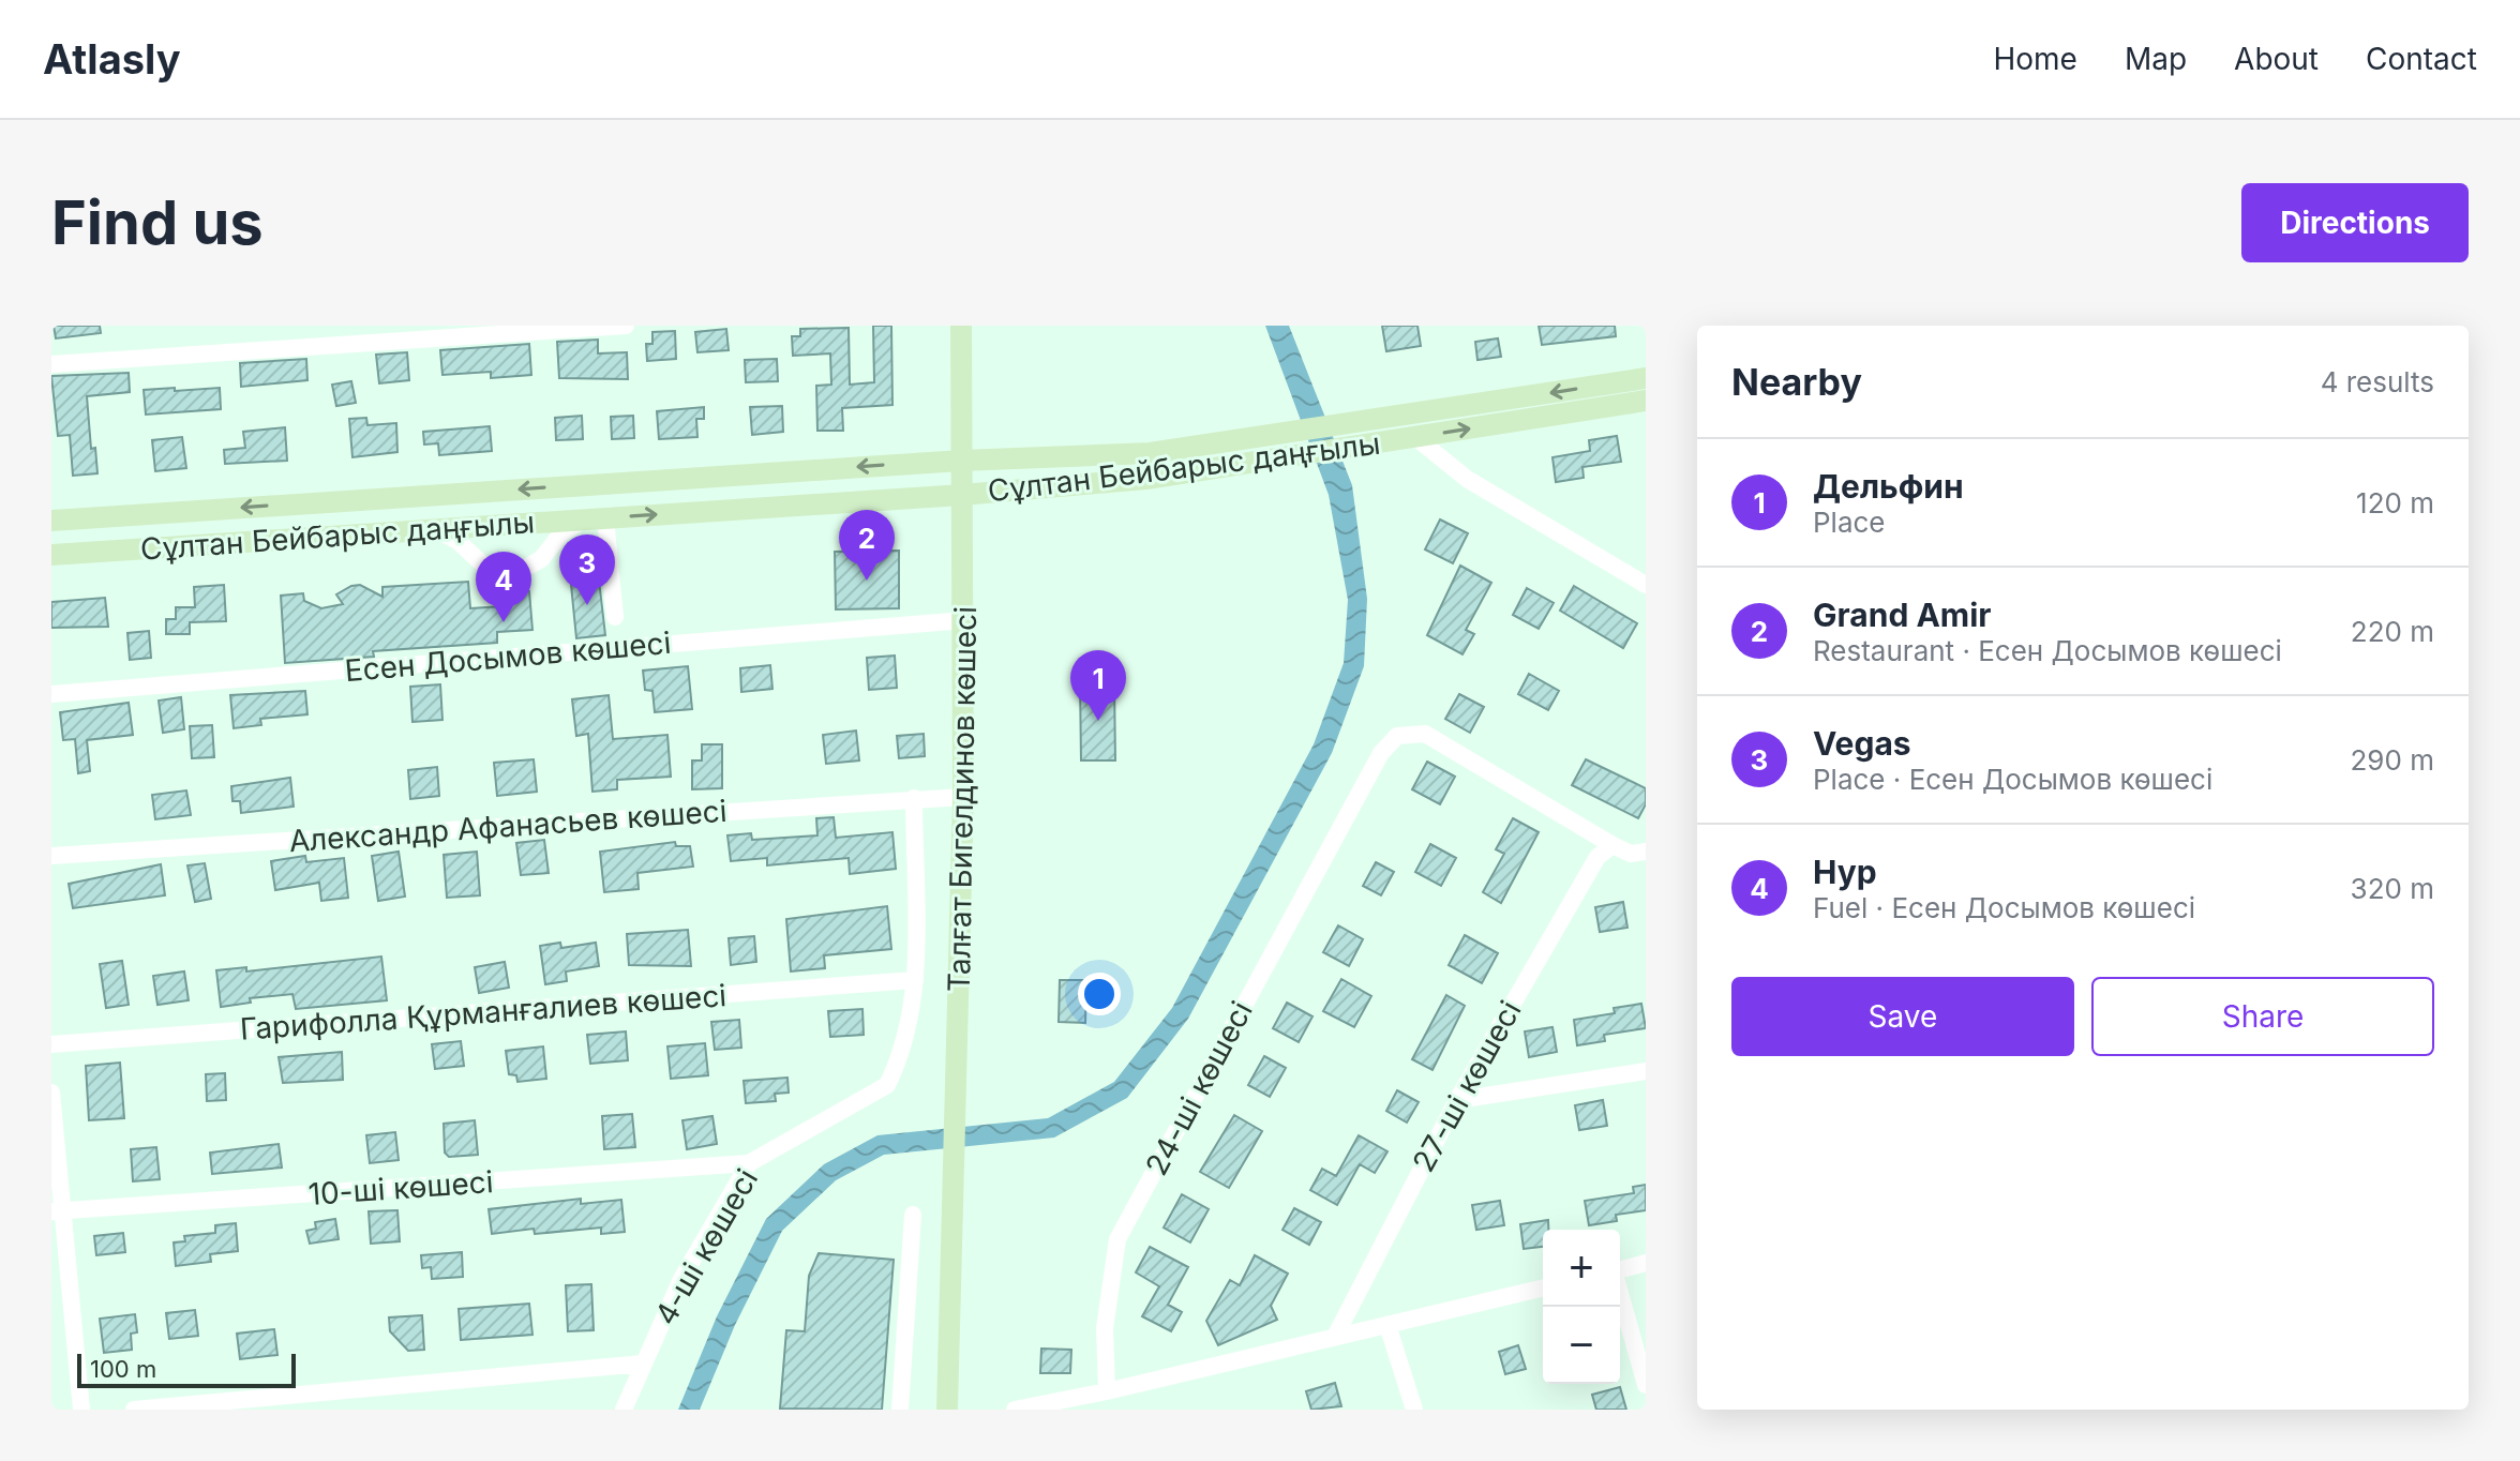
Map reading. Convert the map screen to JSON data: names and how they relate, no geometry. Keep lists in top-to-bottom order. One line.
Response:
{"streets":{"main road":["Сұлтан Бейбарыс даңғылы","Талғат Бигелдинов көшесі"],"street":["Есен Досымов көшесі","Александр Афанасьев көшесі","Гарифолла Құрманғалиев көшесі","27-ші көшесі","24-ші көшесі","10-ші көшесі","4-ші көшесі"]},"crossings":[["Сұлтан Бейбарыс даңғылы","Талғат Бигелдинов көшесі"],["Есен Досымов көшесі","Талғат Бигелдинов көшесі"],["Талғат Бигелдинов көшесі","Александр Афанасьев көшесі"],["Александр Афанасьев көшесі","4-ші көшесі"],["Гарифолла Құрманғалиев көшесі","4-ші көшесі"],["27-ші көшесі","24-ші көшесі"],["10-ші көшесі","4-ші көшесі"]],"scale_bar":"100 m","page":{"header":"Atlasly","nav":["Home","Map","About","Contact"],"buttons":["Directions",["Save","Share"]],"title":"Find us","heading":["Nearby","4 results"],"list":[{"mark":"1","name":"Дельфин","note":"Place","value":"120 m"},{"mark":"2","name":"Grand Amir","note":"Restaurant · Есен Досымов көшесі","value":"220 m"},{"mark":"3","name":"Vegas","note":"Place · Есен Досымов көшесі","value":"290 m"},{"mark":"4","name":"Нур","note":"Fuel · Есен Досымов көшесі","value":"320 m"}],"pins":["2","3","4","1"],"map_buttons":["+","−"],"scale":"100 m"}}
